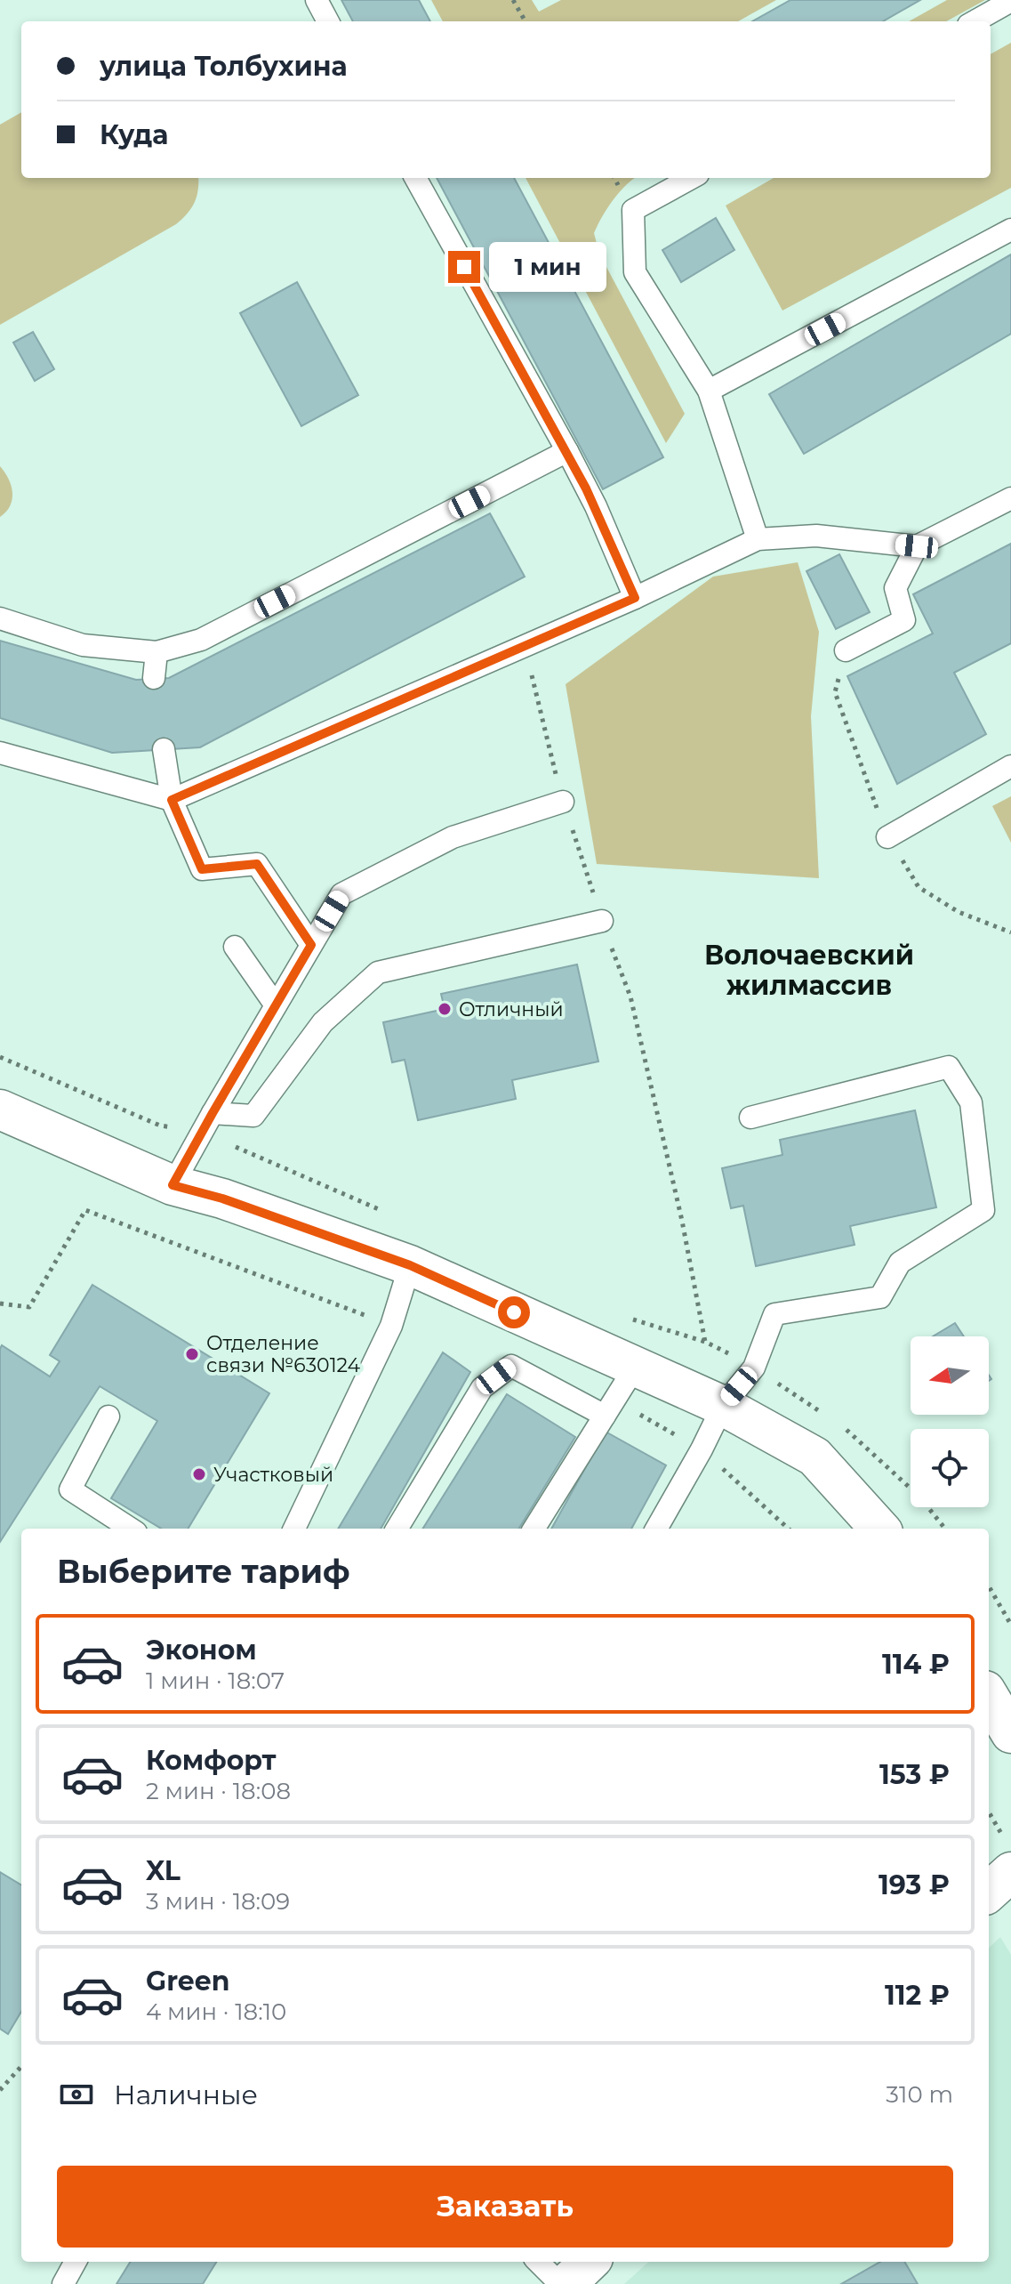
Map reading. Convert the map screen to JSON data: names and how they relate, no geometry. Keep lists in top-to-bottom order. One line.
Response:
{"districts":["Волочаевский жилмассив"],"places":["Отличный","Отделение связи №630124","Участковый"],"north":"left","page":{"banner":["улица Толбухина","Куда"],"bubble":"1 мин","heading":"Выберите тариф","list":[{"name":"Эконом","note":"1 мин · 18:07","value":"114 ₽"},{"name":"Комфорт","note":"2 мин · 18:08","value":"153 ₽"},{"name":"XL","note":"3 мин · 18:09","value":"193 ₽"},{"name":"Green","note":"4 мин · 18:10","value":"112 ₽"}],"pay":["Наличные","310 m"],"buttons":"Заказать"}}
